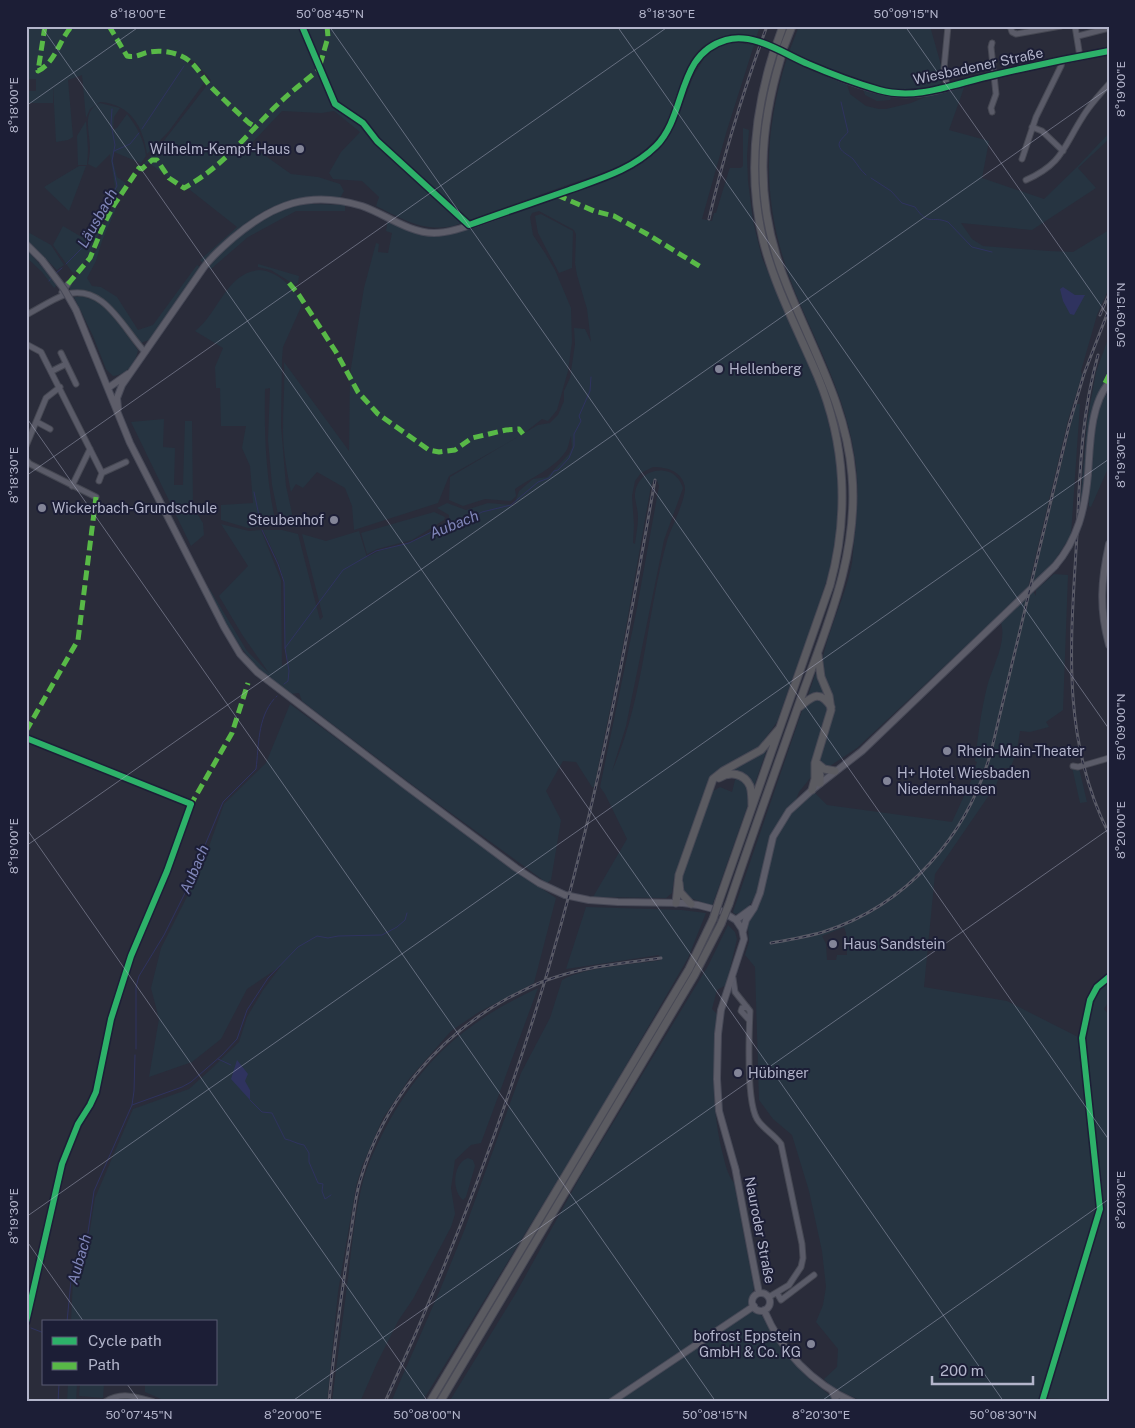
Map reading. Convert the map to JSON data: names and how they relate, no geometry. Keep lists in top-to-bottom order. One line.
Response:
{"streets":{"main road":["Wiesbadener Straße","Nauroder Straße"]},"water":["Läusbach","Aubach"],"places":["Wilhelm-Kempf-Haus","Hellenberg","Wickerbach-Grundschule","Steubenhof","Rhein-Main-Theater","H+ Hotel Wiesbaden Niedernhausen","Haus Sandstein","Hübinger","bofrost Eppstein GmbH & Co. KG"],"legend":["Cycle path","Path"],"scale_bar":"200 m","coordinates":["8°18'00\"E","50°08'45\"N","8°18'30\"E","50°09'15\"N","8°19'00\"E","8°19'30\"E","50°09'00\"N","8°20'00\"E","8°20'30\"E","50°07'45\"N","50°08'00\"N","50°08'15\"N","50°08'30\"N"]}
